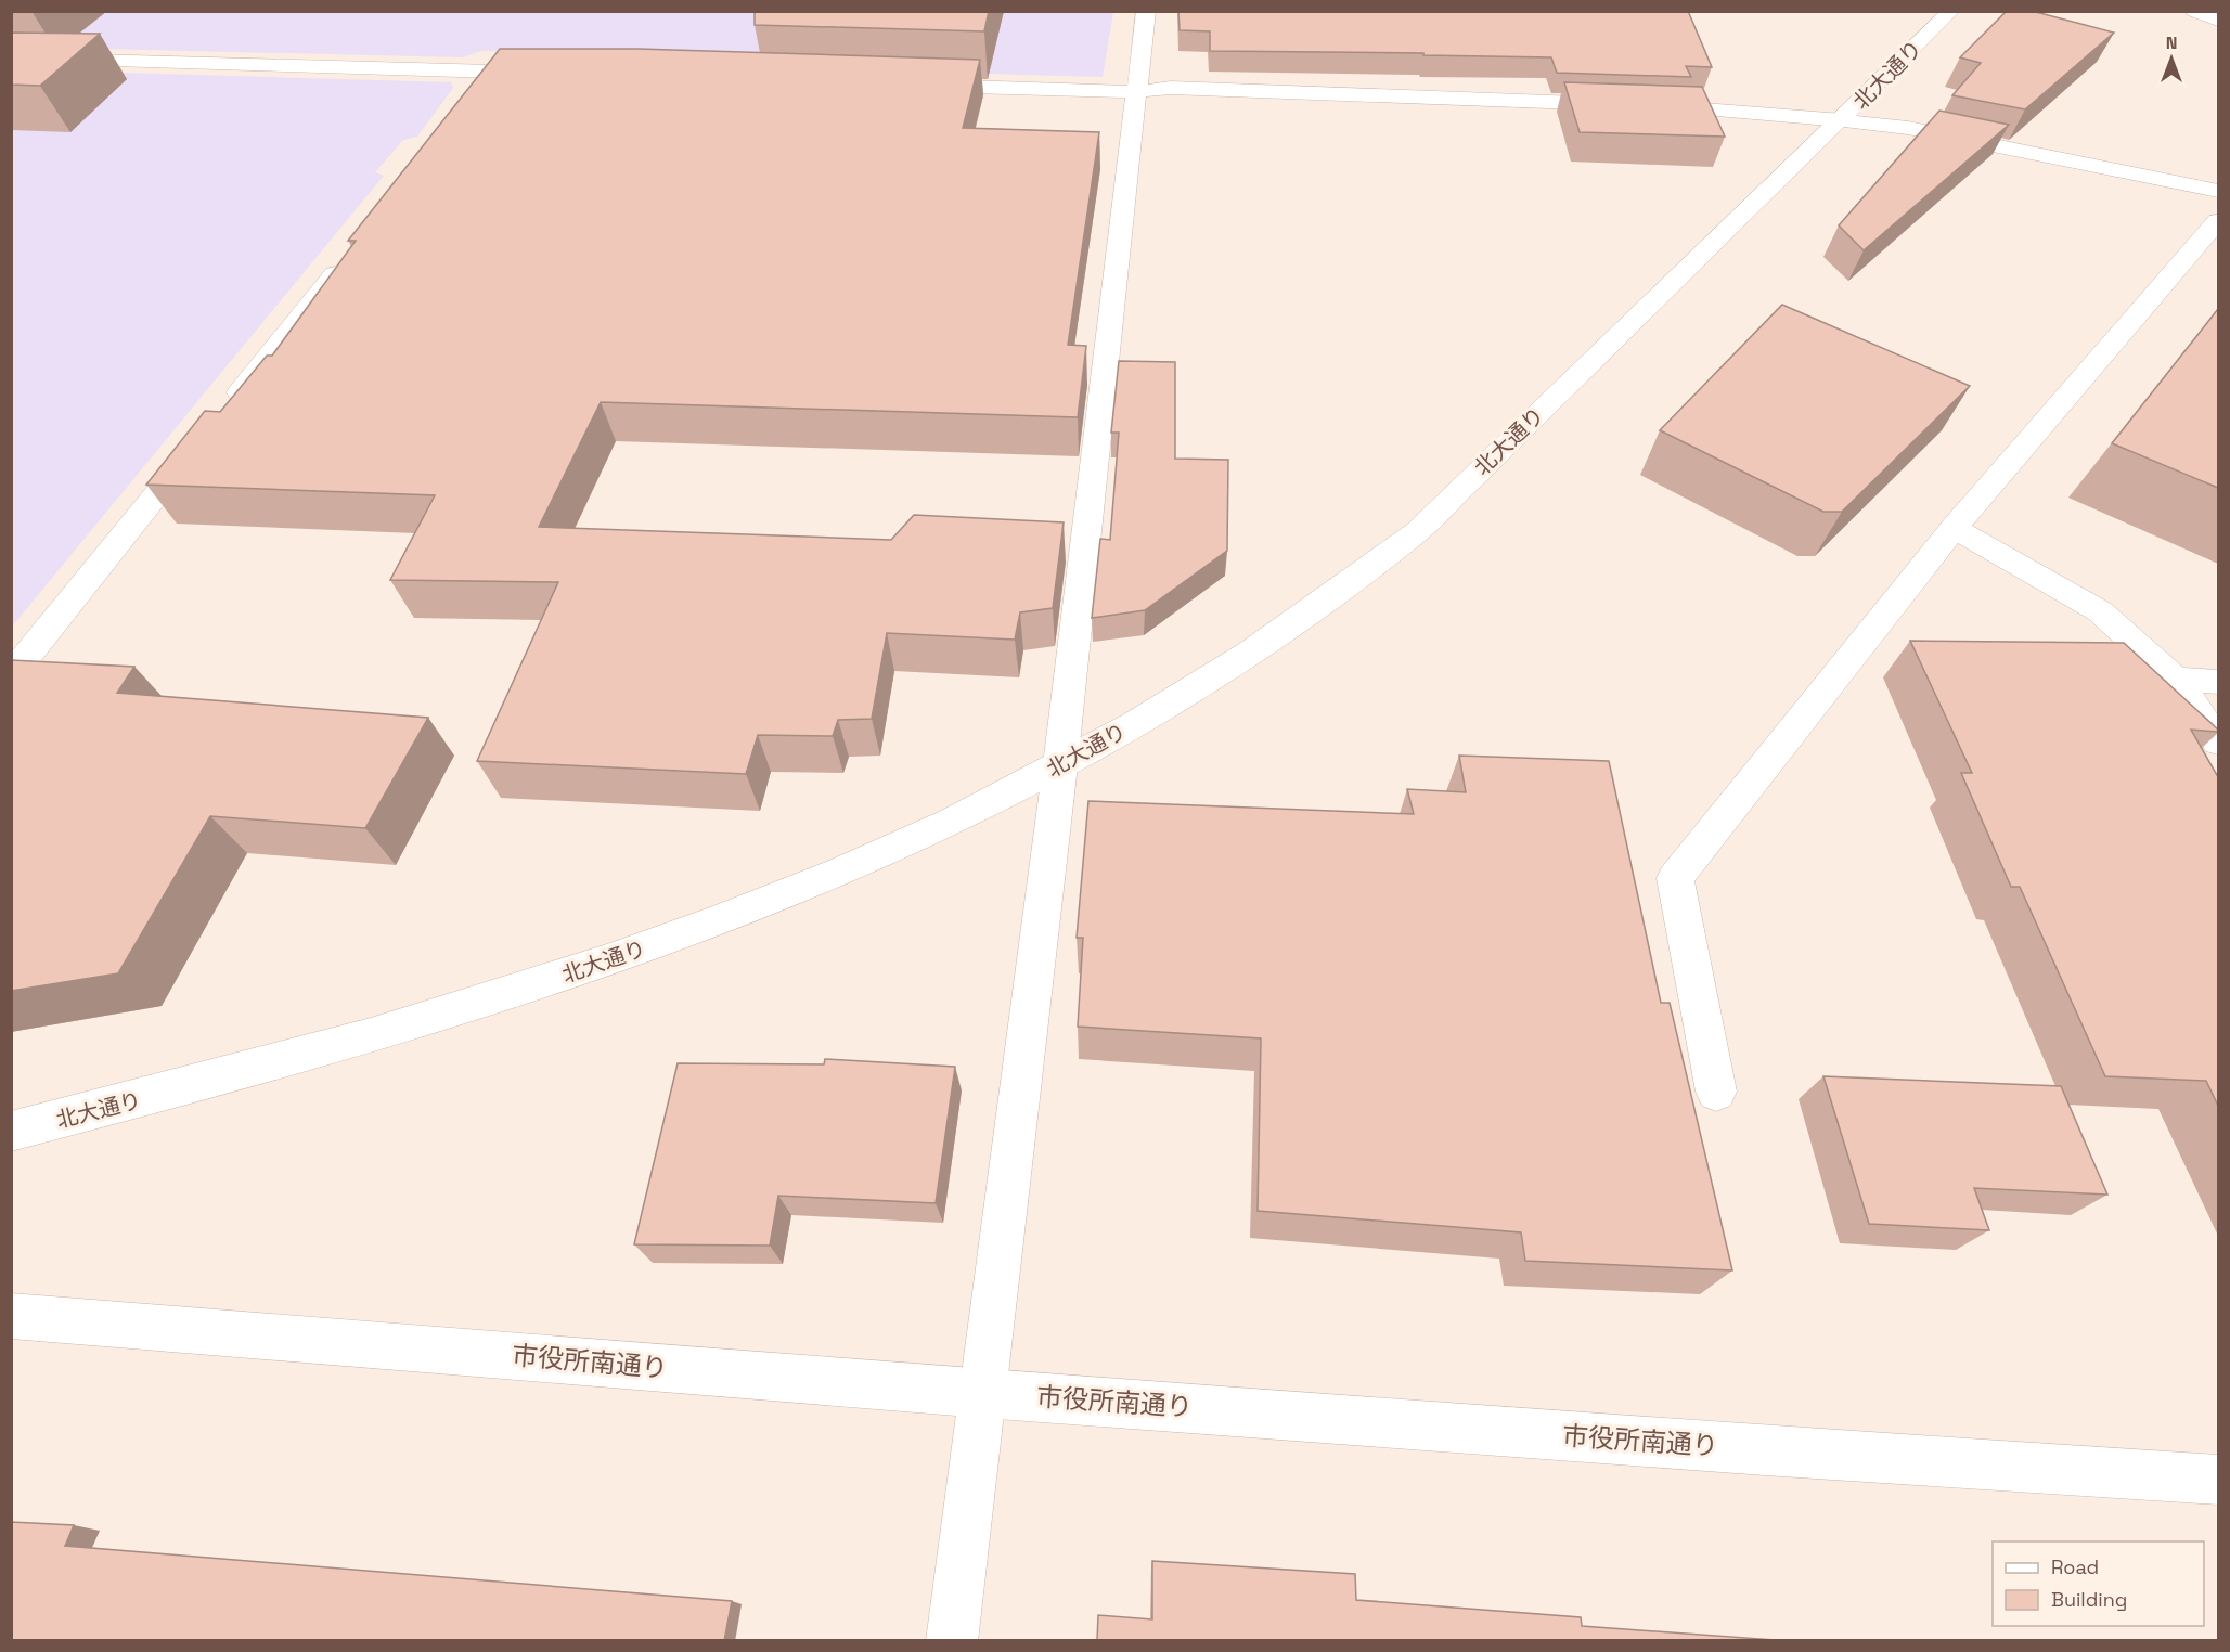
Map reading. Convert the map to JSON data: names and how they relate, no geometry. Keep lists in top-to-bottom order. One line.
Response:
{"streets":{"street":["北大通り","市役所南通り"]},"legend":["Road","Building"],"north":"top"}
